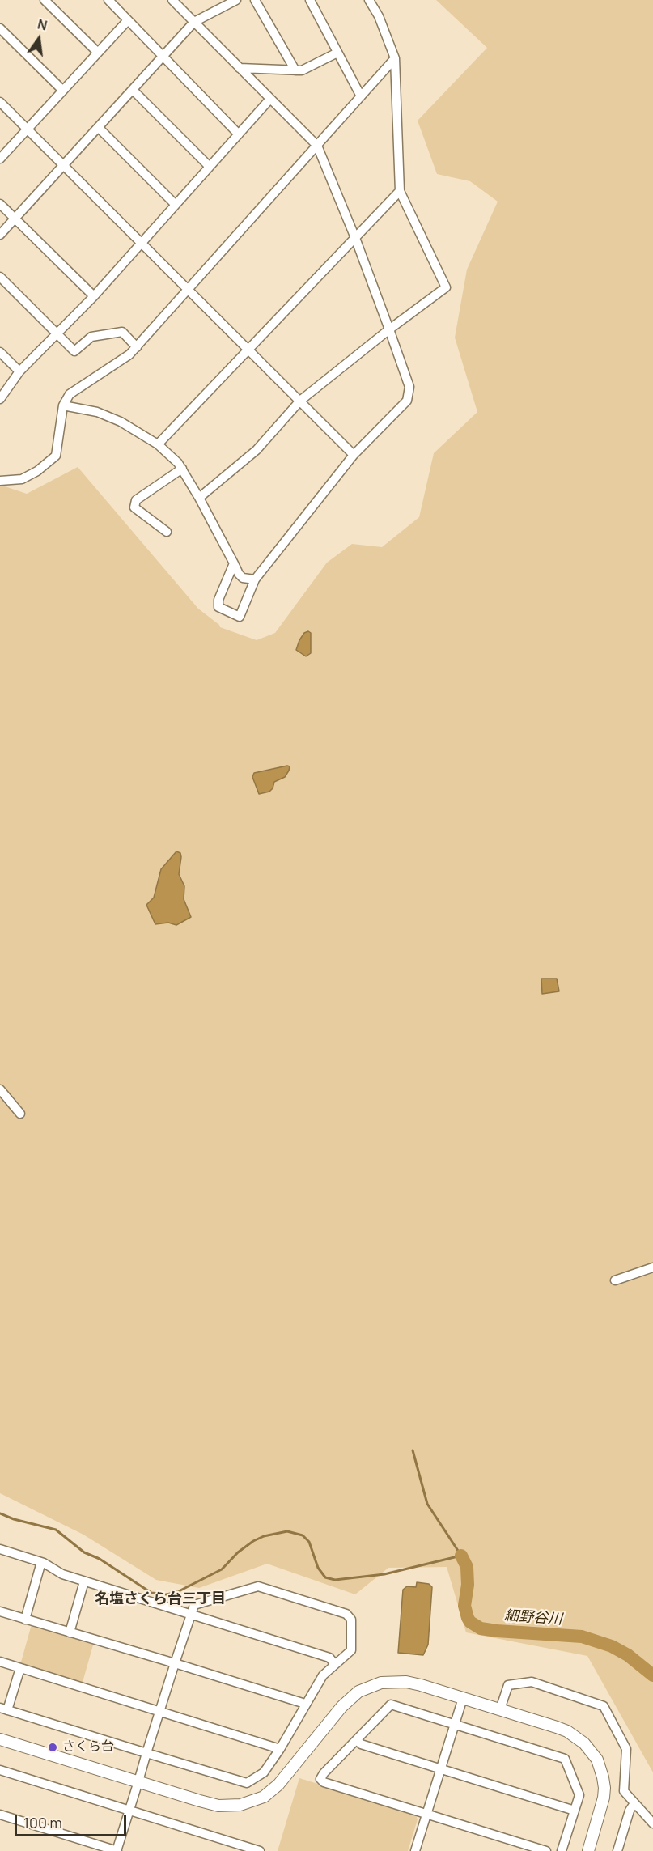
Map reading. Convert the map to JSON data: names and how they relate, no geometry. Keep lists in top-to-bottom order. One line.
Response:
{"districts":["名塩さくら台三丁目"],"water":["細野谷川"],"places":["さくら台"],"scale_bar":"100 m","north":"top"}
